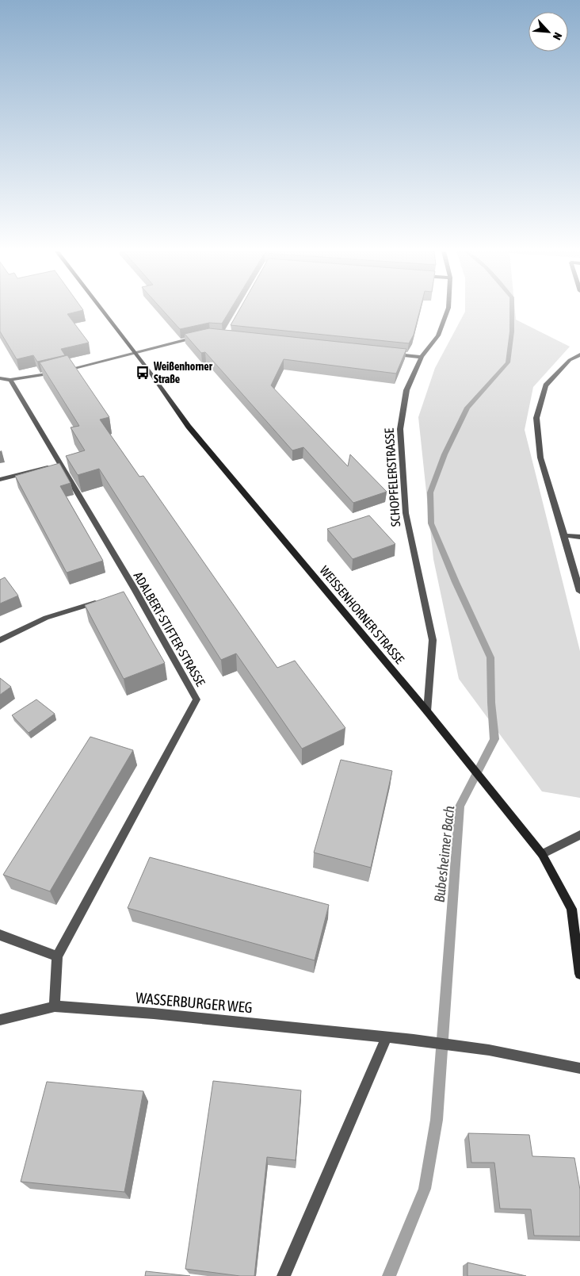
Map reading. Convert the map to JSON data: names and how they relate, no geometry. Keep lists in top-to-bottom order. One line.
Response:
{"streets":{"main road":["WEISSENHORNER STRASSE"],"street":["SCHOPFELERSTRASSE","ADALBERT-STIFTER-STRASSE","WASSERBURGER WEG"]},"crossings":[["SCHOPFELERSTRASSE","WEISSENHORNER STRASSE"]],"water":["Bubesheimer Bach"],"places":{"bus stop":["Weißenhorner Straße"]},"north":"bottom right"}
